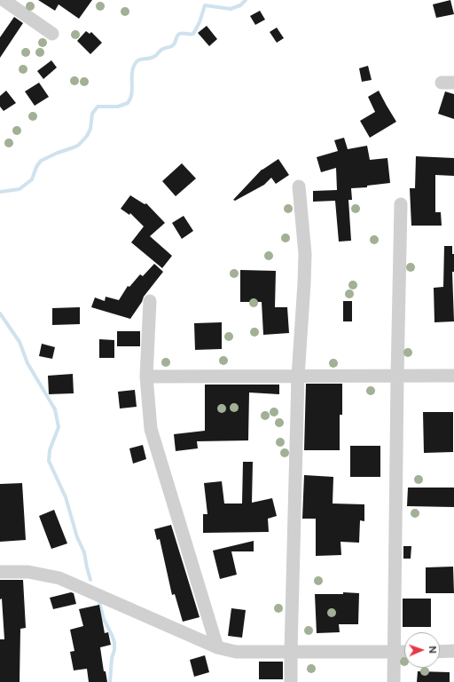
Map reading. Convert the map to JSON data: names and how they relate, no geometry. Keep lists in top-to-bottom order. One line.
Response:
{"north":"right"}
